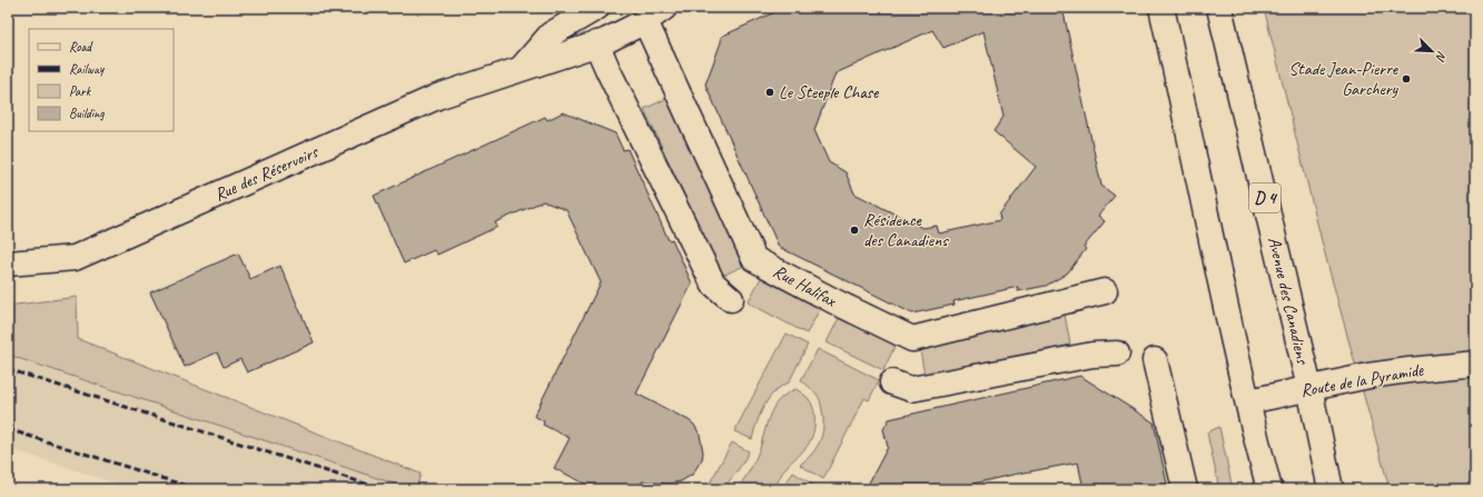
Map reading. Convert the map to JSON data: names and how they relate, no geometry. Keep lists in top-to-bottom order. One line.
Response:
{"streets":{"street":["Rue des Réservoirs","D 4","Rue Halifax","Avenue des Canadiens","Route de la Pyramide"]},"crossings":[["Rue des Réservoirs","Rue Halifax"],["Avenue des Canadiens","Route de la Pyramide"]],"places":["Stade Jean-Pierre Garchery","Le Steeple Chase","Résidence des Canadiens"],"legend":["Road","Railway","Park","Building"],"north":"bottom right"}
